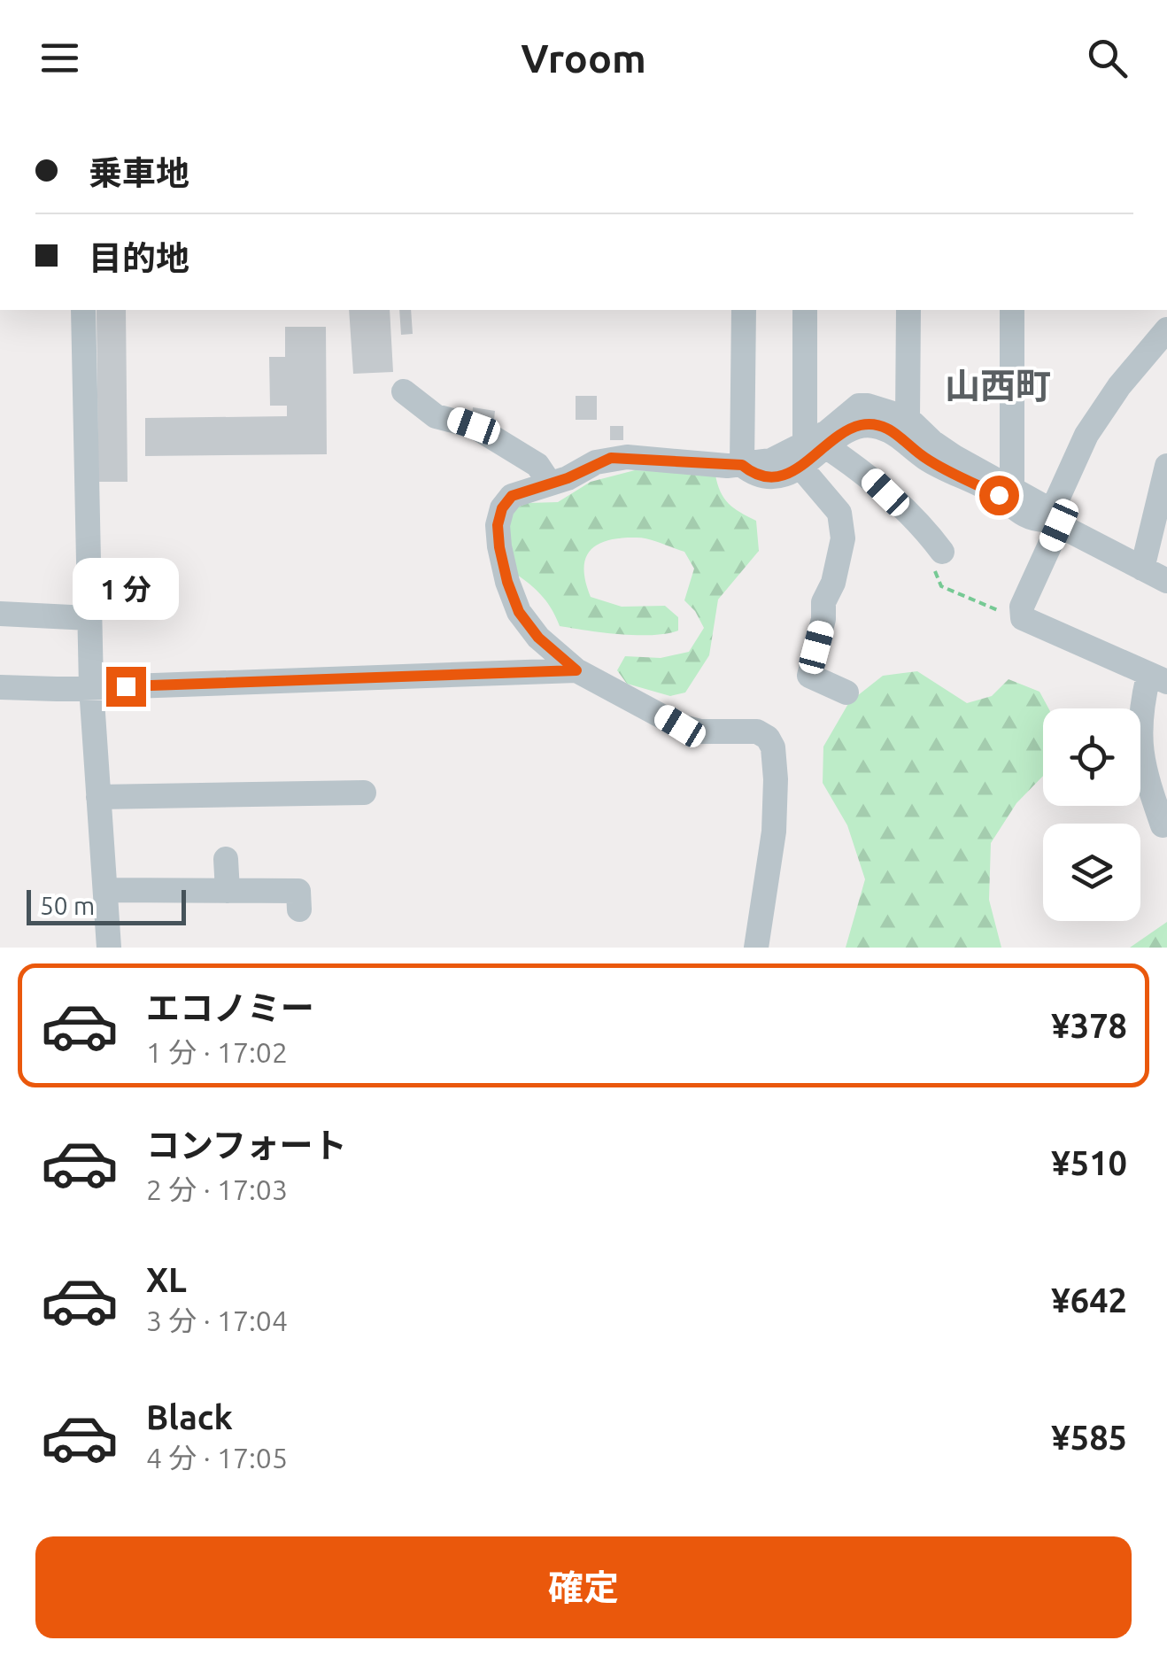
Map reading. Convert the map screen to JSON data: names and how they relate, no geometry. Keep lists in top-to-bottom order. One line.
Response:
{"districts":["山西町"],"scale_bar":"50 m","page":{"header":"Vroom","banner":["乗車地","目的地"],"bubble":"1 分","scale":"50 m","list":[{"name":"エコノミー","note":"1 分 · 17:02","value":"¥378"},{"name":"コンフォート","note":"2 分 · 17:03","value":"¥510"},{"name":"XL","note":"3 分 · 17:04","value":"¥642"},{"name":"Black","note":"4 分 · 17:05","value":"¥585"}],"buttons":"確定"}}
